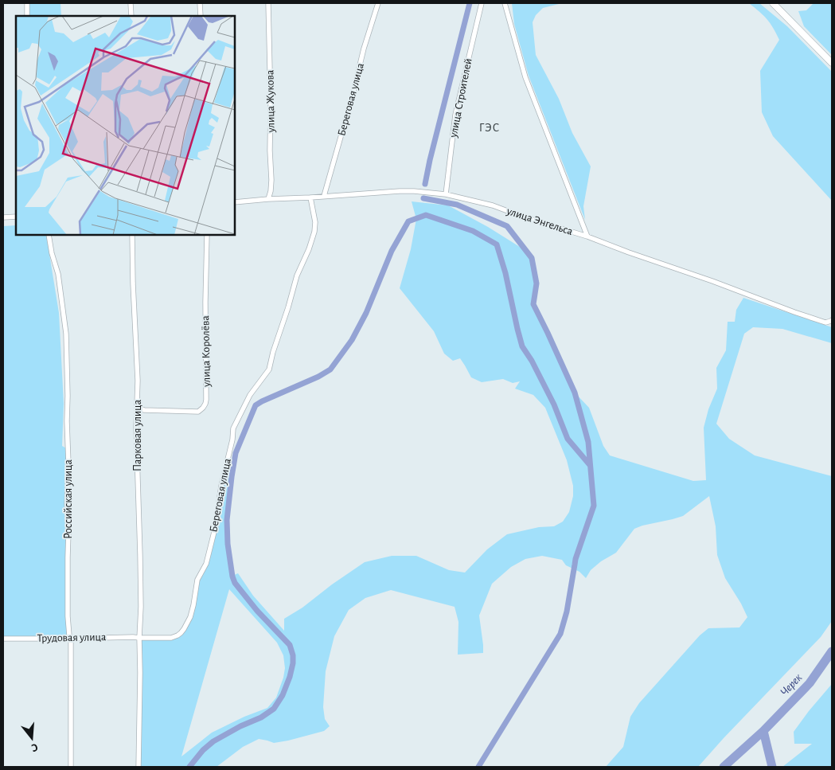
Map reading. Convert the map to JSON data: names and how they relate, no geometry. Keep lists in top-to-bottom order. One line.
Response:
{"streets":{"street":["улица Строителей","Береговая улица","улица Жукова","улица Энгельса","улица Королёва","Парковая улица","Российская улица","Трудовая улица"]},"crossings":[["улица Строителей","улица Энгельса"],["Береговая улица","улица Энгельса"],["Береговая улица","Парковая улица"],["Береговая улица","Трудовая улица"],["улица Жукова","улица Энгельса"],["Парковая улица","Трудовая улица"],["Российская улица","Трудовая улица"]],"districts":["ГЭС"],"water":["Черек"],"north":"bottom"}
